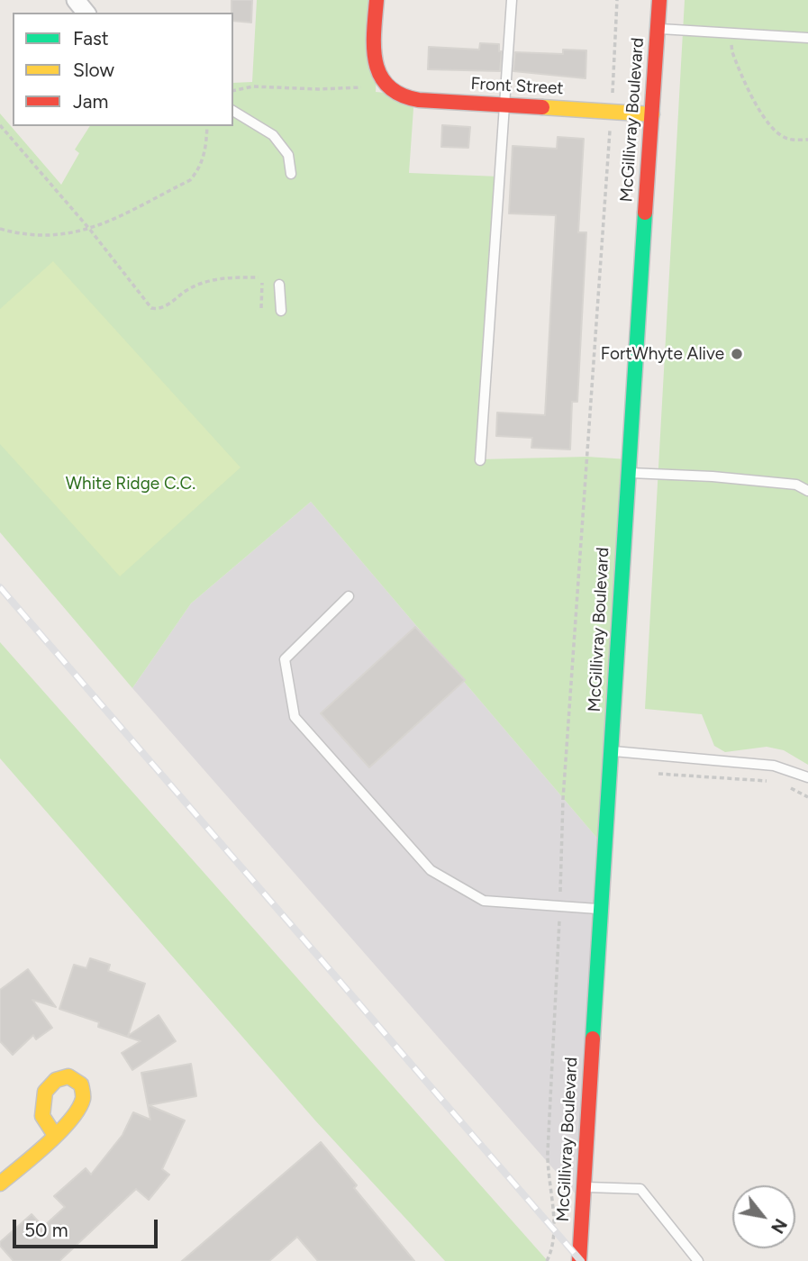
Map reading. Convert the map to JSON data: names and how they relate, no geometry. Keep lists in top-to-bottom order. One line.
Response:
{"streets":{"main road":["Front Street","McGillivray Boulevard"]},"crossings":[["Front Street","McGillivray Boulevard"]],"parks":["White Ridge C.C."],"places":["FortWhyte Alive"],"legend":["Fast","Slow","Jam"],"scale_bar":"50 m","north":"bottom right"}
